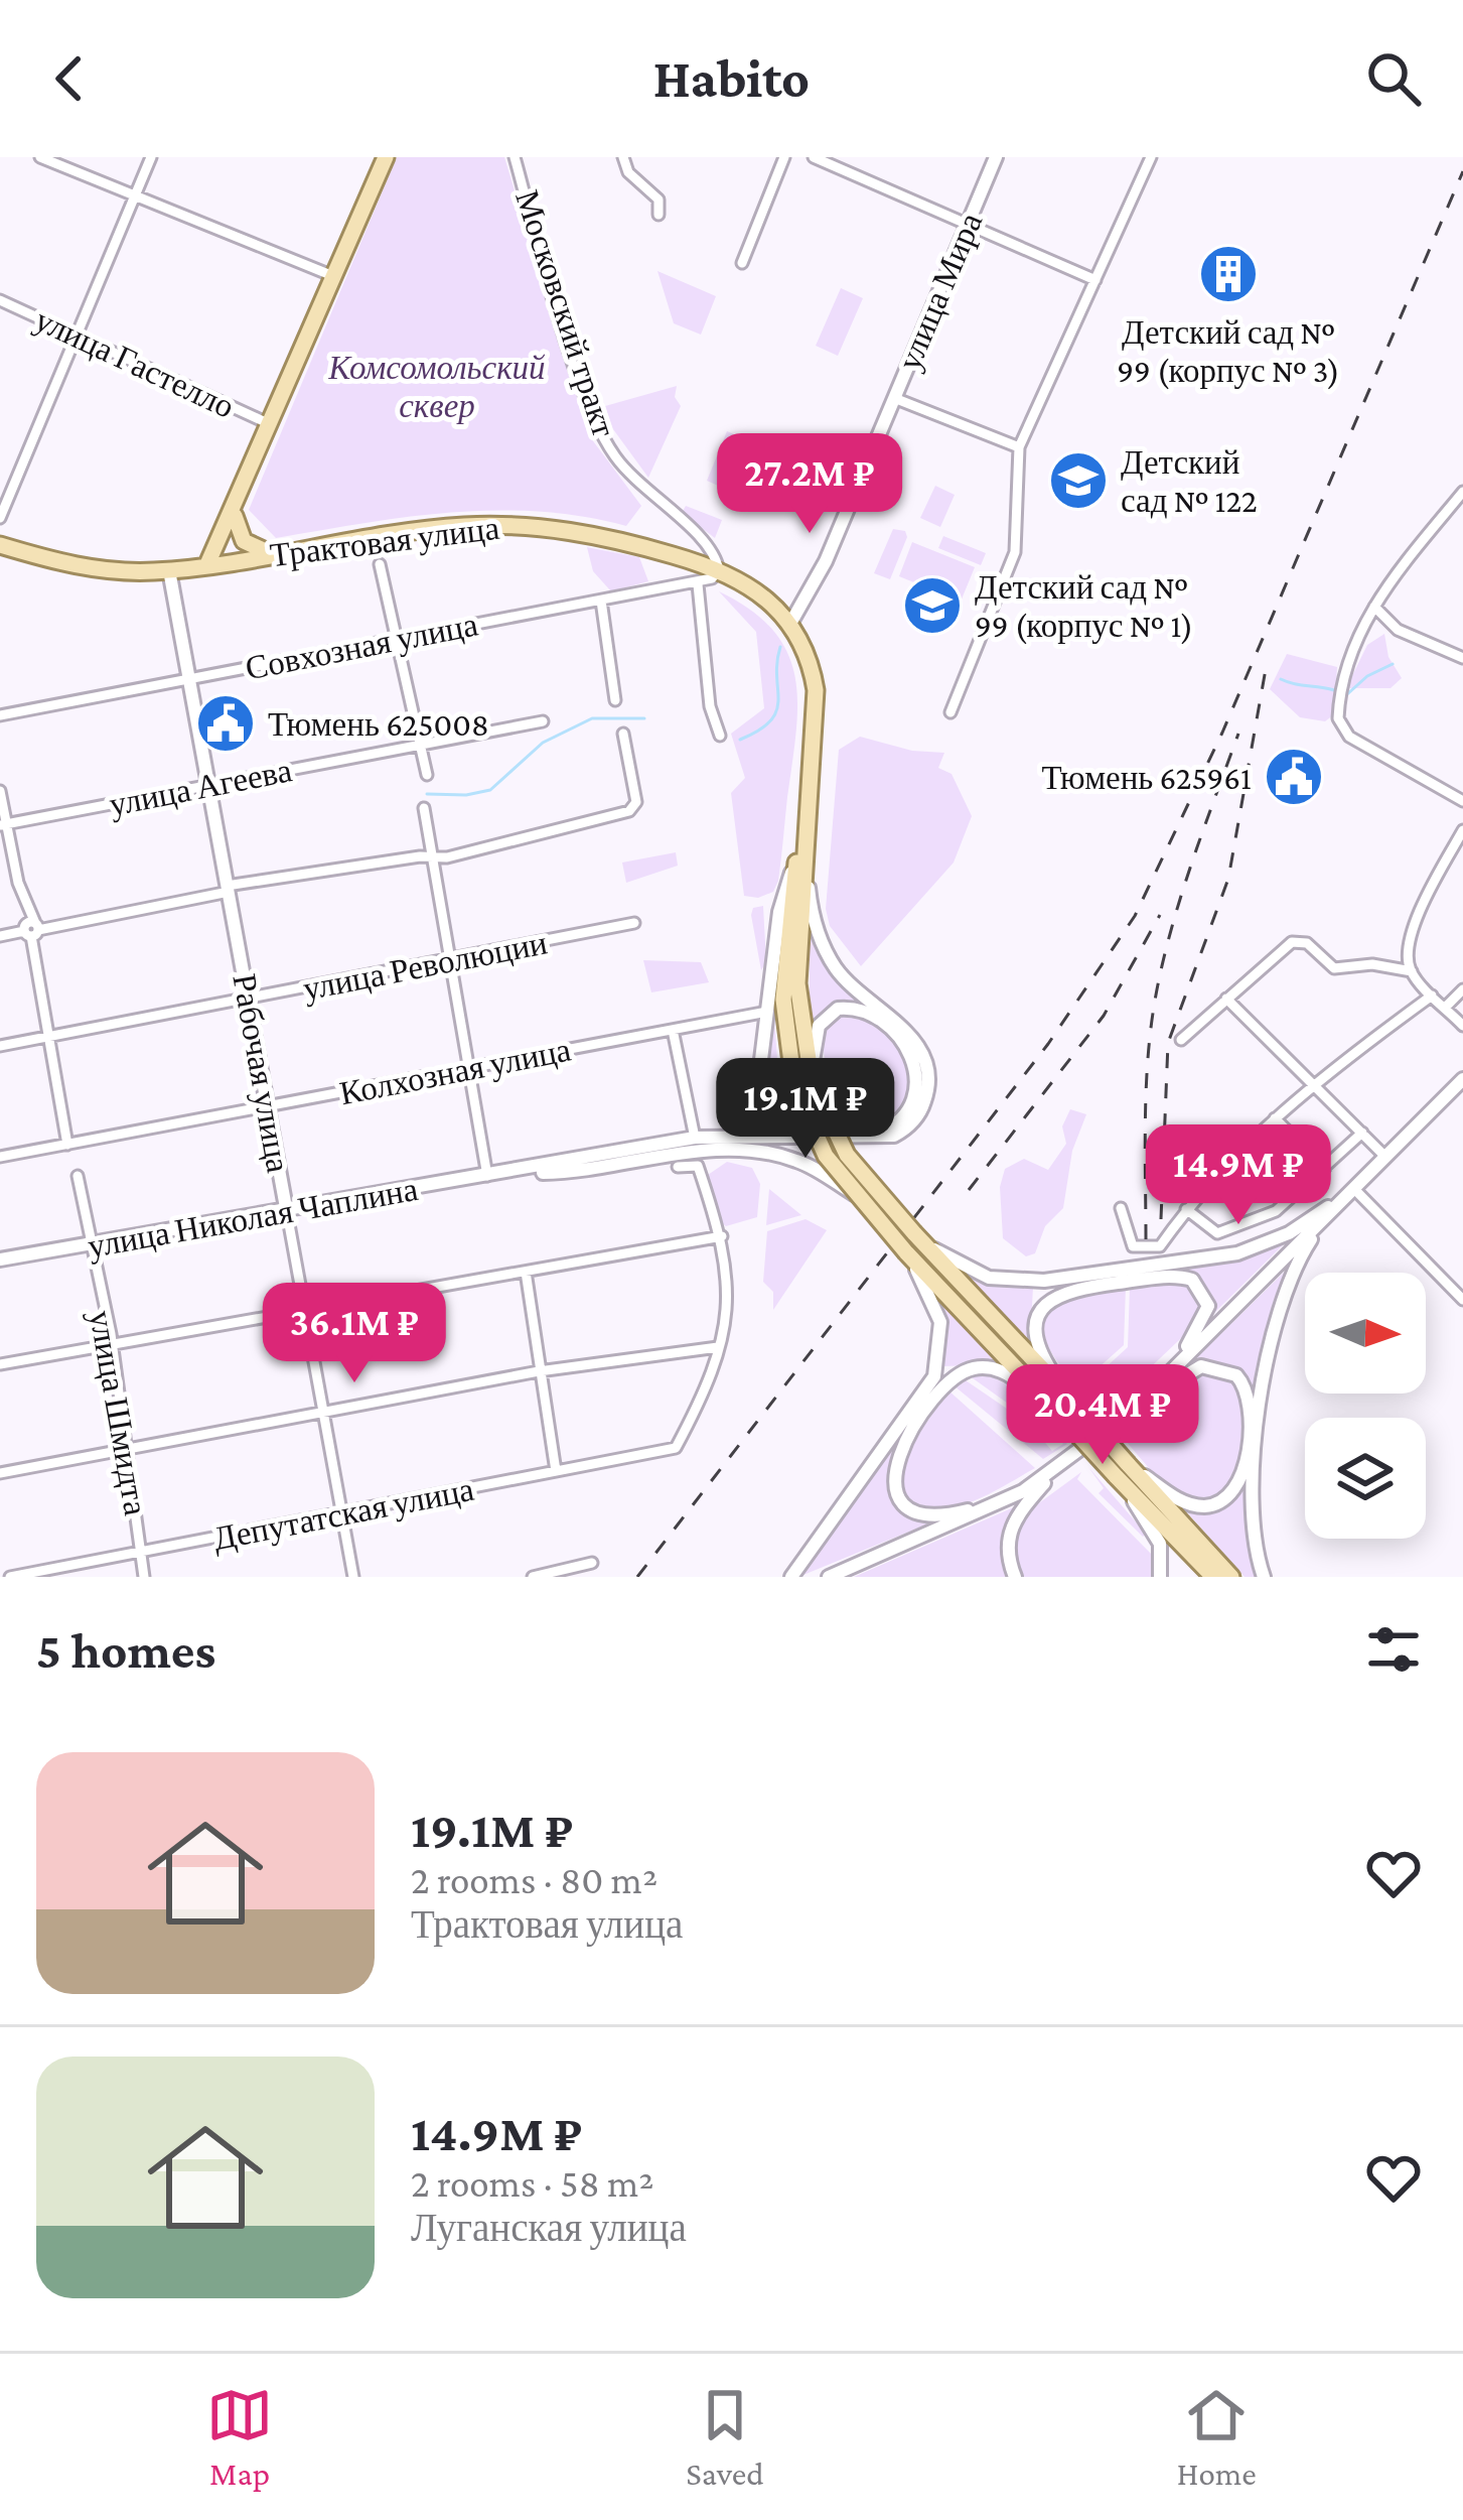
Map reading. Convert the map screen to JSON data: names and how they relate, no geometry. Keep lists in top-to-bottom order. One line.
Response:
{"streets":{"main road":["Трактовая улица"],"street":["улица Мира","Московский тракт","улица Гастелло","Совхозная улица","улица Агеева","улица Революции","Колхозная улица","Рабочая улица","улица Николая Чаплина","улица Шмидта","Депутатская улица"]},"crossings":[["улица Мира","Трактовая улица"],["Московский тракт","Трактовая улица"],["Московский тракт","Совхозная улица"],["Трактовая улица","Совхозная улица"],["Трактовая улица","Рабочая улица"],["Совхозная улица","Рабочая улица"],["улица Агеева","Рабочая улица"],["улица Революции","Рабочая улица"],["Колхозная улица","Рабочая улица"],["Рабочая улица","улица Николая Чаплина"],["Рабочая улица","Депутатская улица"],["улица Николая Чаплина","улица Шмидта"],["улица Шмидта","Депутатская улица"]],"parks":["Комсомольский сквер"],"places":{"building":["Детский сад № 99 (корпус № 3)"],"school or university":["Детский сад № 122","Детский сад № 99 (корпус № 1)"],"public building":["Тюмень 625008","Тюмень 625961"]},"north":"right","page":{"header":"Habito","price":["27.2M ₽","19.1M ₽","14.9M ₽","36.1M ₽","20.4M ₽"],"heading":"5 homes","list":[{"name":"19.1M ₽","note":"2 rooms · 80 m² · Трактовая улица"},{"name":"14.9M ₽","note":"2 rooms · 58 m² · Луганская улица"}],"tabs":["Map","Saved","Home"]}}
